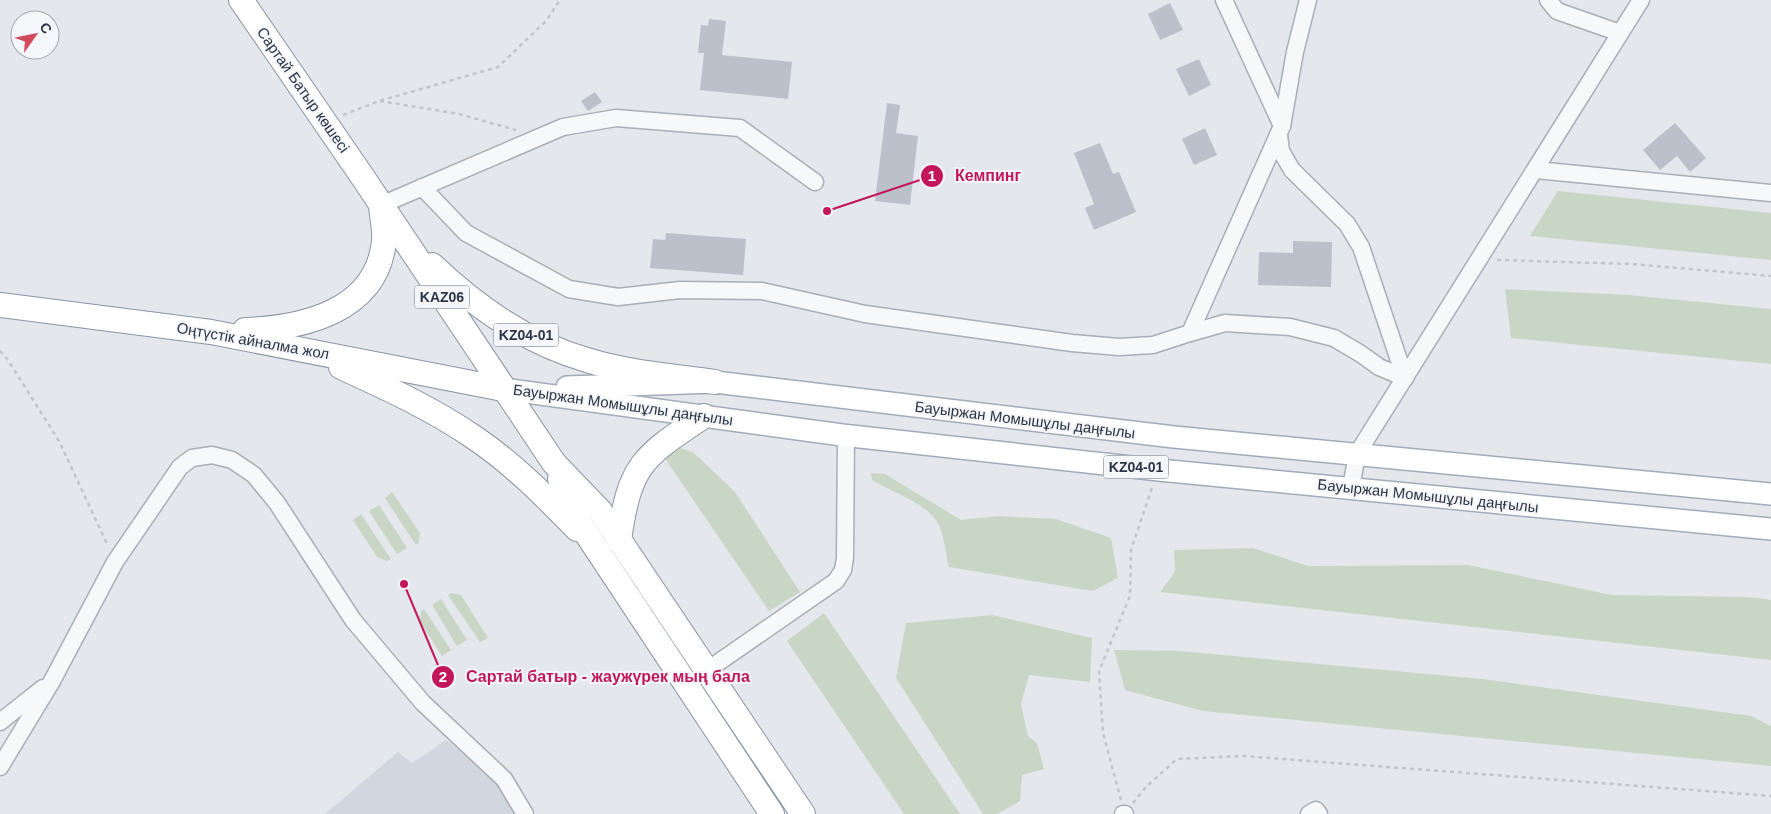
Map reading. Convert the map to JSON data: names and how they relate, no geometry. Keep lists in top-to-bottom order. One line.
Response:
{"streets":{"highway":["Сартай Батыр көшесі","KАZ06","KZ04-01","Оңтүстік айналма жол"],"main road":["Бауыржан Момышұлы даңғылы"]},"crossings":[["Сартай Батыр көшесі","KАZ06"],["Сартай Батыр көшесі","KZ04-01"],["KАZ06","KZ04-01"],["KАZ06","Оңтүстік айналма жол"],["KАZ06","Бауыржан Момышұлы даңғылы"],["KZ04-01","Бауыржан Момышұлы даңғылы"],["Оңтүстік айналма жол","Бауыржан Момышұлы даңғылы"]],"places":["Кемпинг","Сартай батыр - жаужүрек мың бала"],"north":"top right"}
